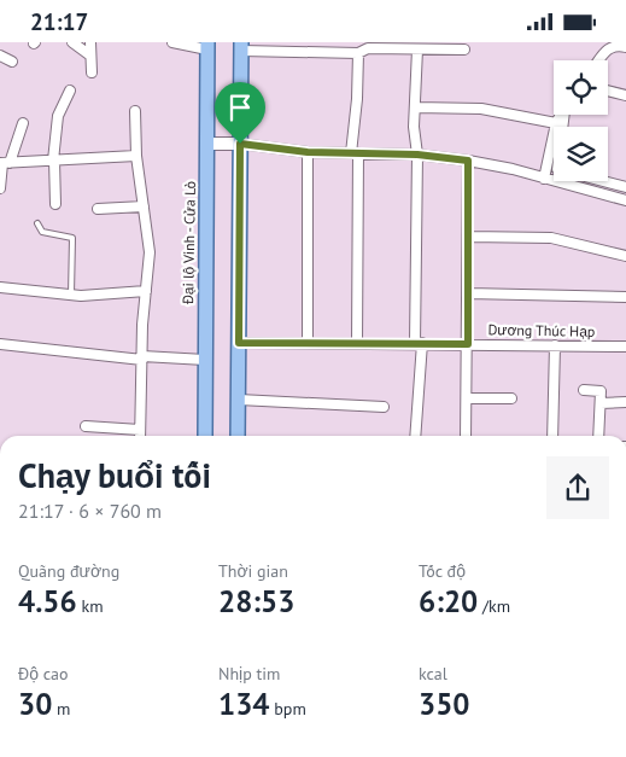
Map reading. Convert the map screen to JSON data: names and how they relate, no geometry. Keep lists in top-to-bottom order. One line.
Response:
{"streets":{"main road":["Đại lộ Vinh - Cửa Lò"],"street":["Dương Thúc Hạp"]},"page":{"status":"21:17","heading":["Chạy buổi tối","21:17 · 6 × 760 m"],"stats":[["Quãng đường","4.56 km"],["Thời gian","28:53"],["Tốc độ","6:20 /km"],["Độ cao","30 m"],["Nhịp tim","134 bpm"],["kcal","350"]]}}
